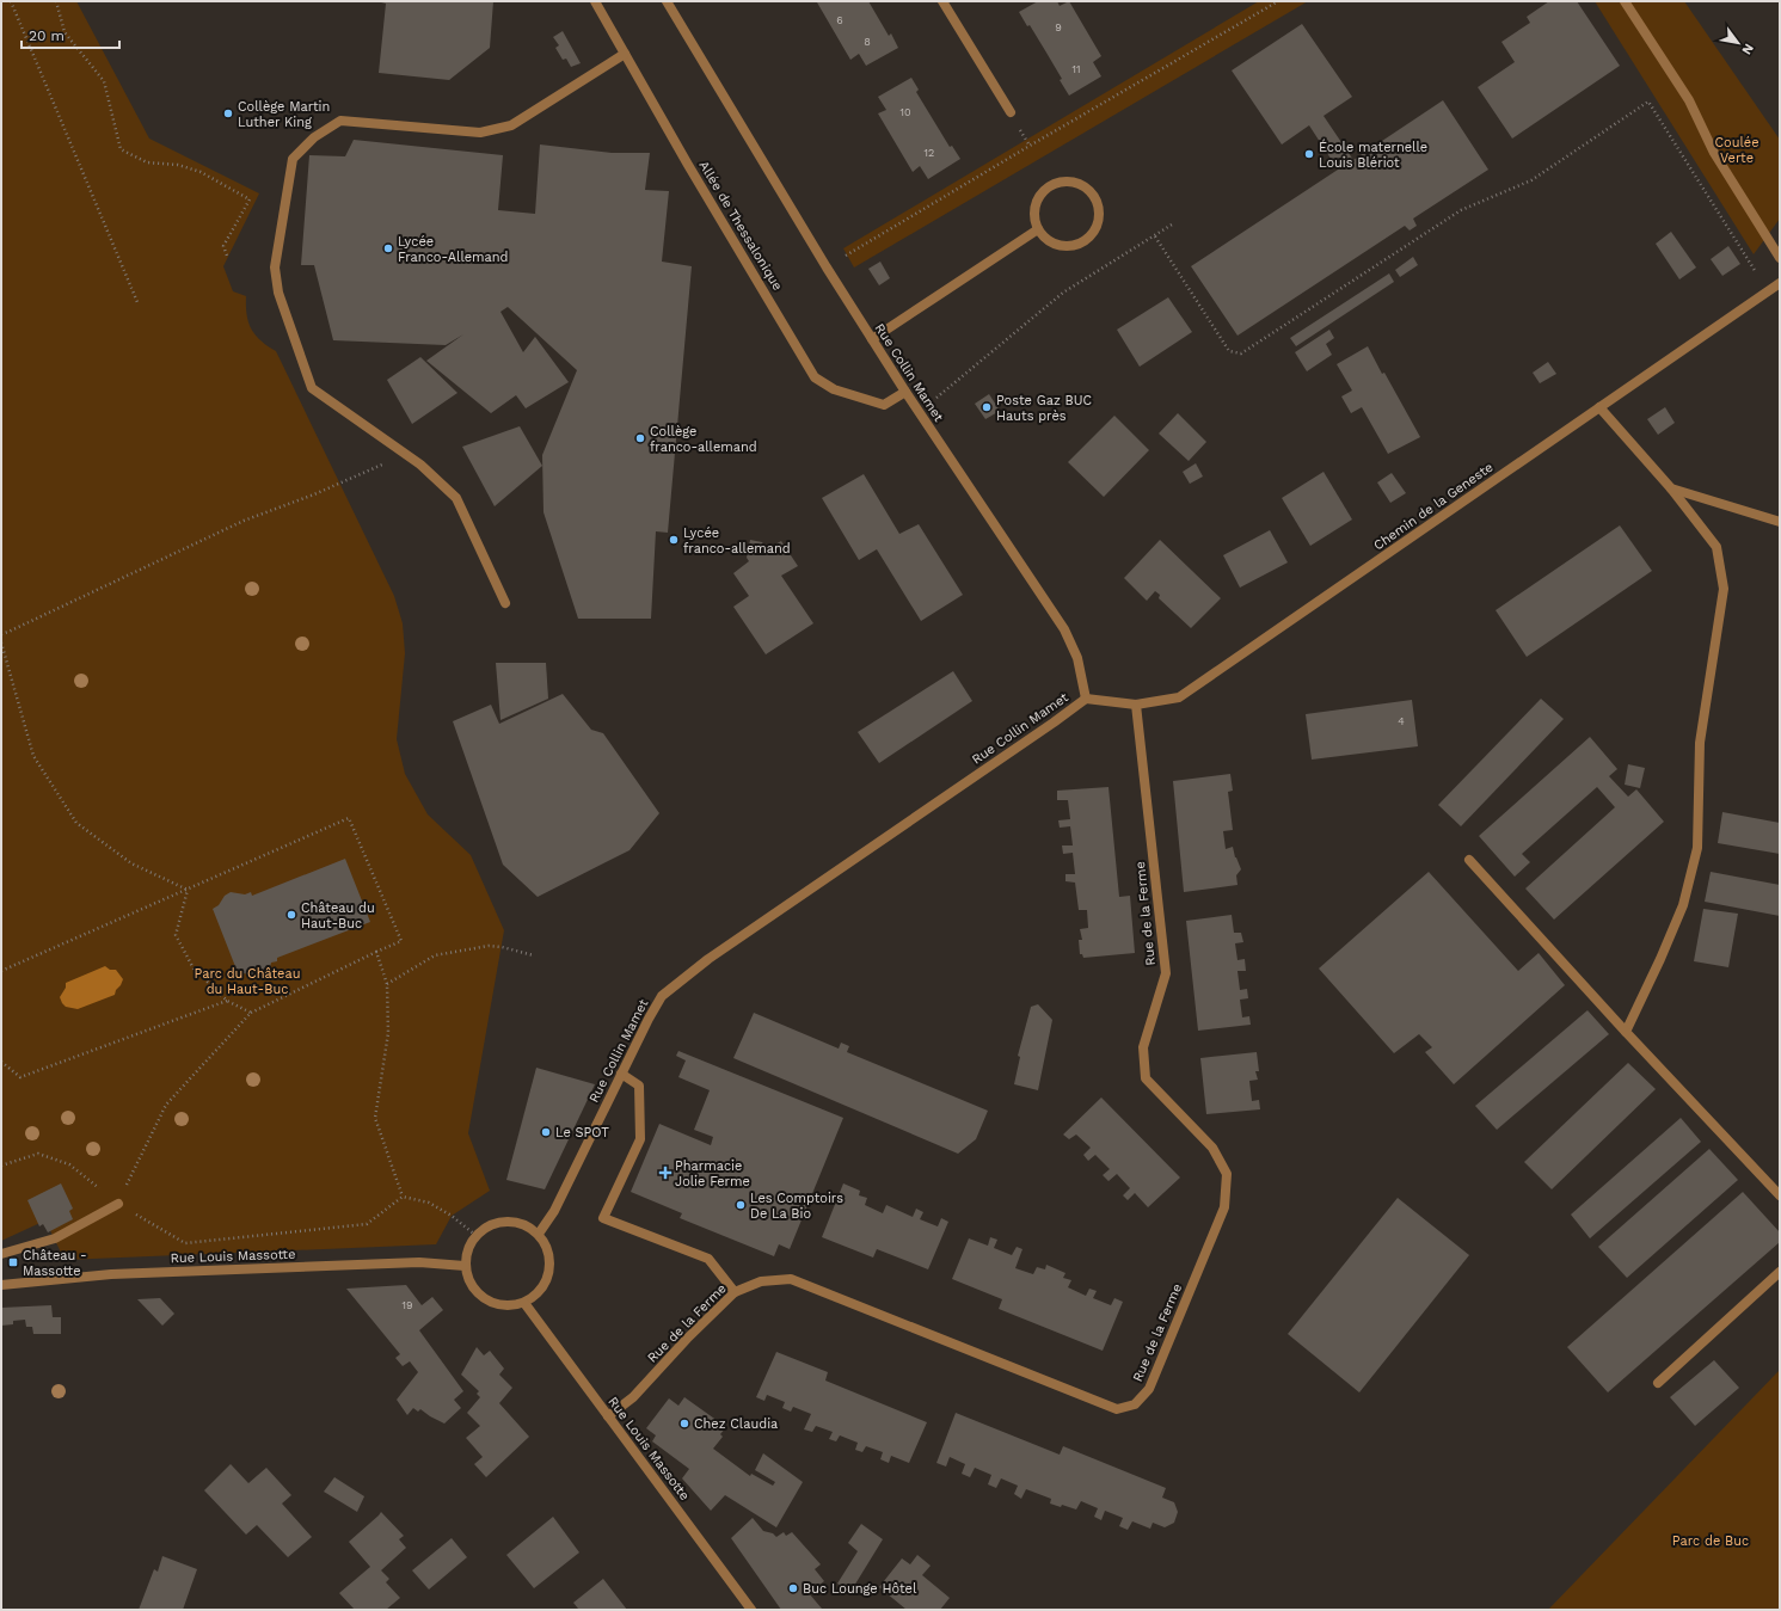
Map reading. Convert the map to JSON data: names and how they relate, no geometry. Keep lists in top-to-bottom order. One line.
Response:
{"streets":{"street":["Allée de Thessalonique","Rue Collin Mamet","Chemin de la Geneste","Rue de la Ferme","Rue Louis Massotte"]},"crossings":[["Allée de Thessalonique","Rue Collin Mamet"],["Rue Collin Mamet","Chemin de la Geneste"],["Rue Collin Mamet","Rue Louis Massotte"],["Chemin de la Geneste","Rue de la Ferme"],["Rue de la Ferme","Rue Louis Massotte"]],"parks":["Coulée Verte","Parc du Château du Haut-Buc","Parc de Buc"],"places":{"other":["Collège Martin Luther King","École maternelle Louis Blériot","Lycée Franco-Allemand","Poste Gaz BUC Hauts près","Collège franco-allemand","Lycée franco-allemand","Château du Haut-Buc","Le SPOT","Les Comptoirs De La Bio","Chez Claudia","Buc Lounge Hôtel"],"health":["Pharmacie Jolie Ferme"],"transit":["Château - Massotte"]},"house_numbers":["6","9","8","11","10","12","4","19"],"scale_bar":"20 m","north":"bottom right"}
